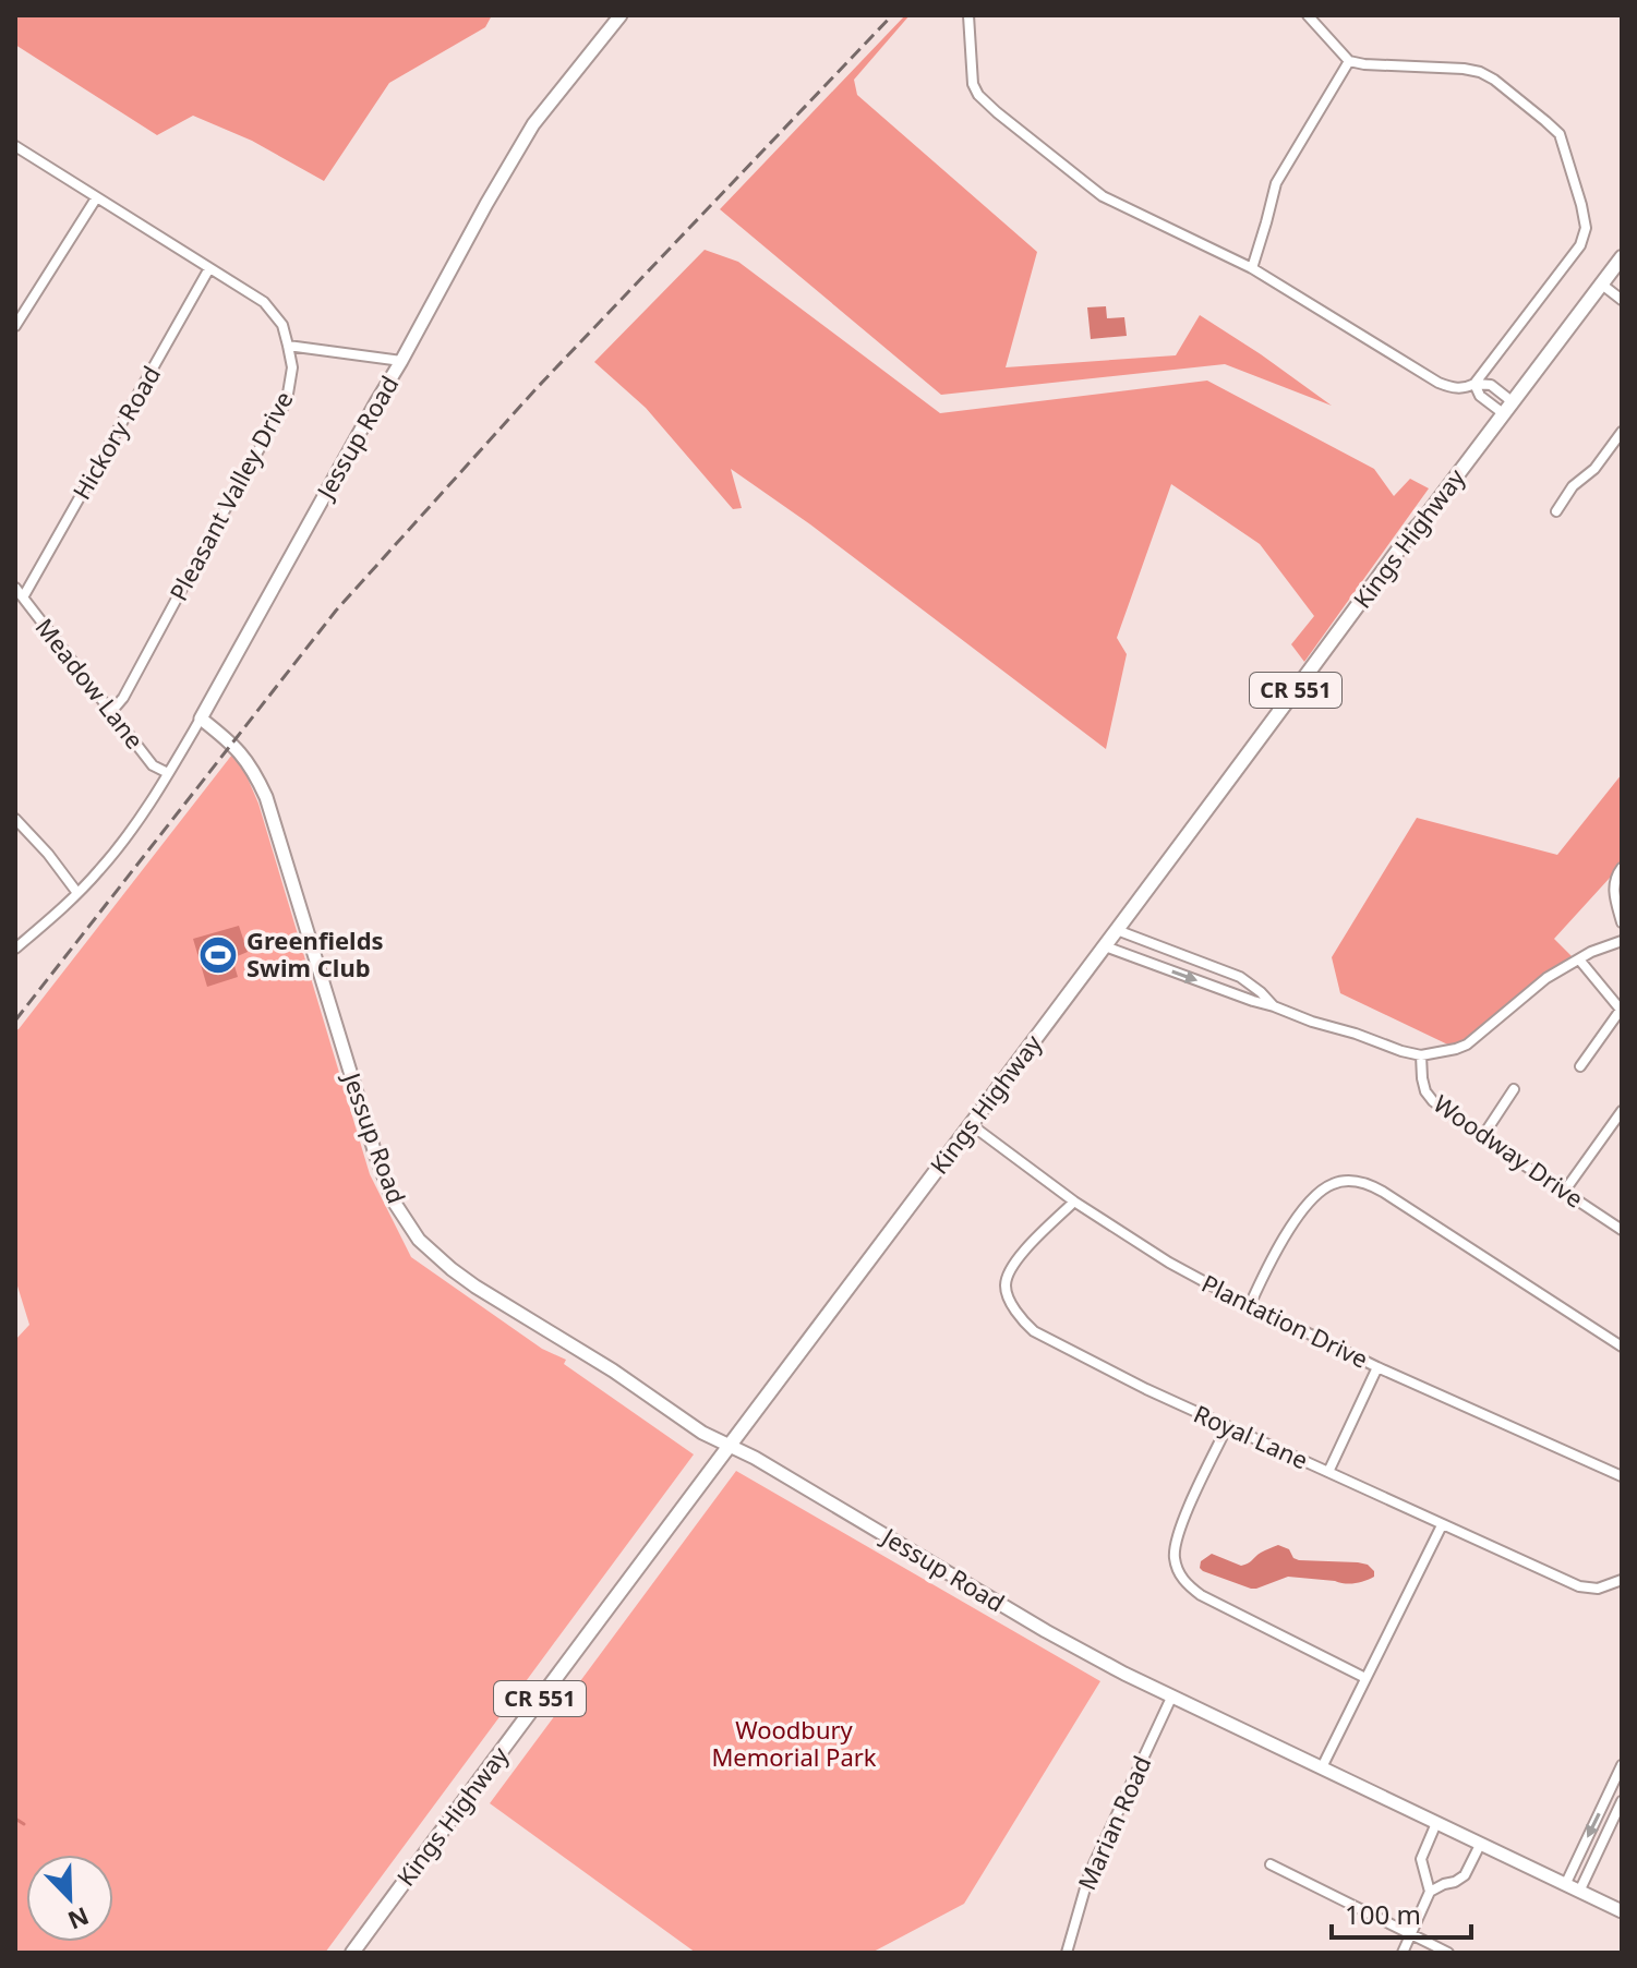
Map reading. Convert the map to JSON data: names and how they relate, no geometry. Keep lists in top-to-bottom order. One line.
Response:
{"streets":{"main road":["Kings Highway","CR 551"],"street":["Hickory Road","Jessup Road","Pleasant Valley Drive","Meadow Lane","Woodway Drive","Plantation Drive","Royal Lane","Marian Road"]},"crossings":[["Hickory Road","Pleasant Valley Drive"],["Hickory Road","Meadow Lane"],["Jessup Road","Kings Highway"],["Jessup Road","Marian Road"],["Pleasant Valley Drive","Meadow Lane"],["Kings Highway","Plantation Drive"],["Plantation Drive","Royal Lane"]],"parks":["Woodbury Memorial Park"],"places":{"sports":["Greenfields Swim Club"]},"scale_bar":"100 m","north":"bottom right"}
